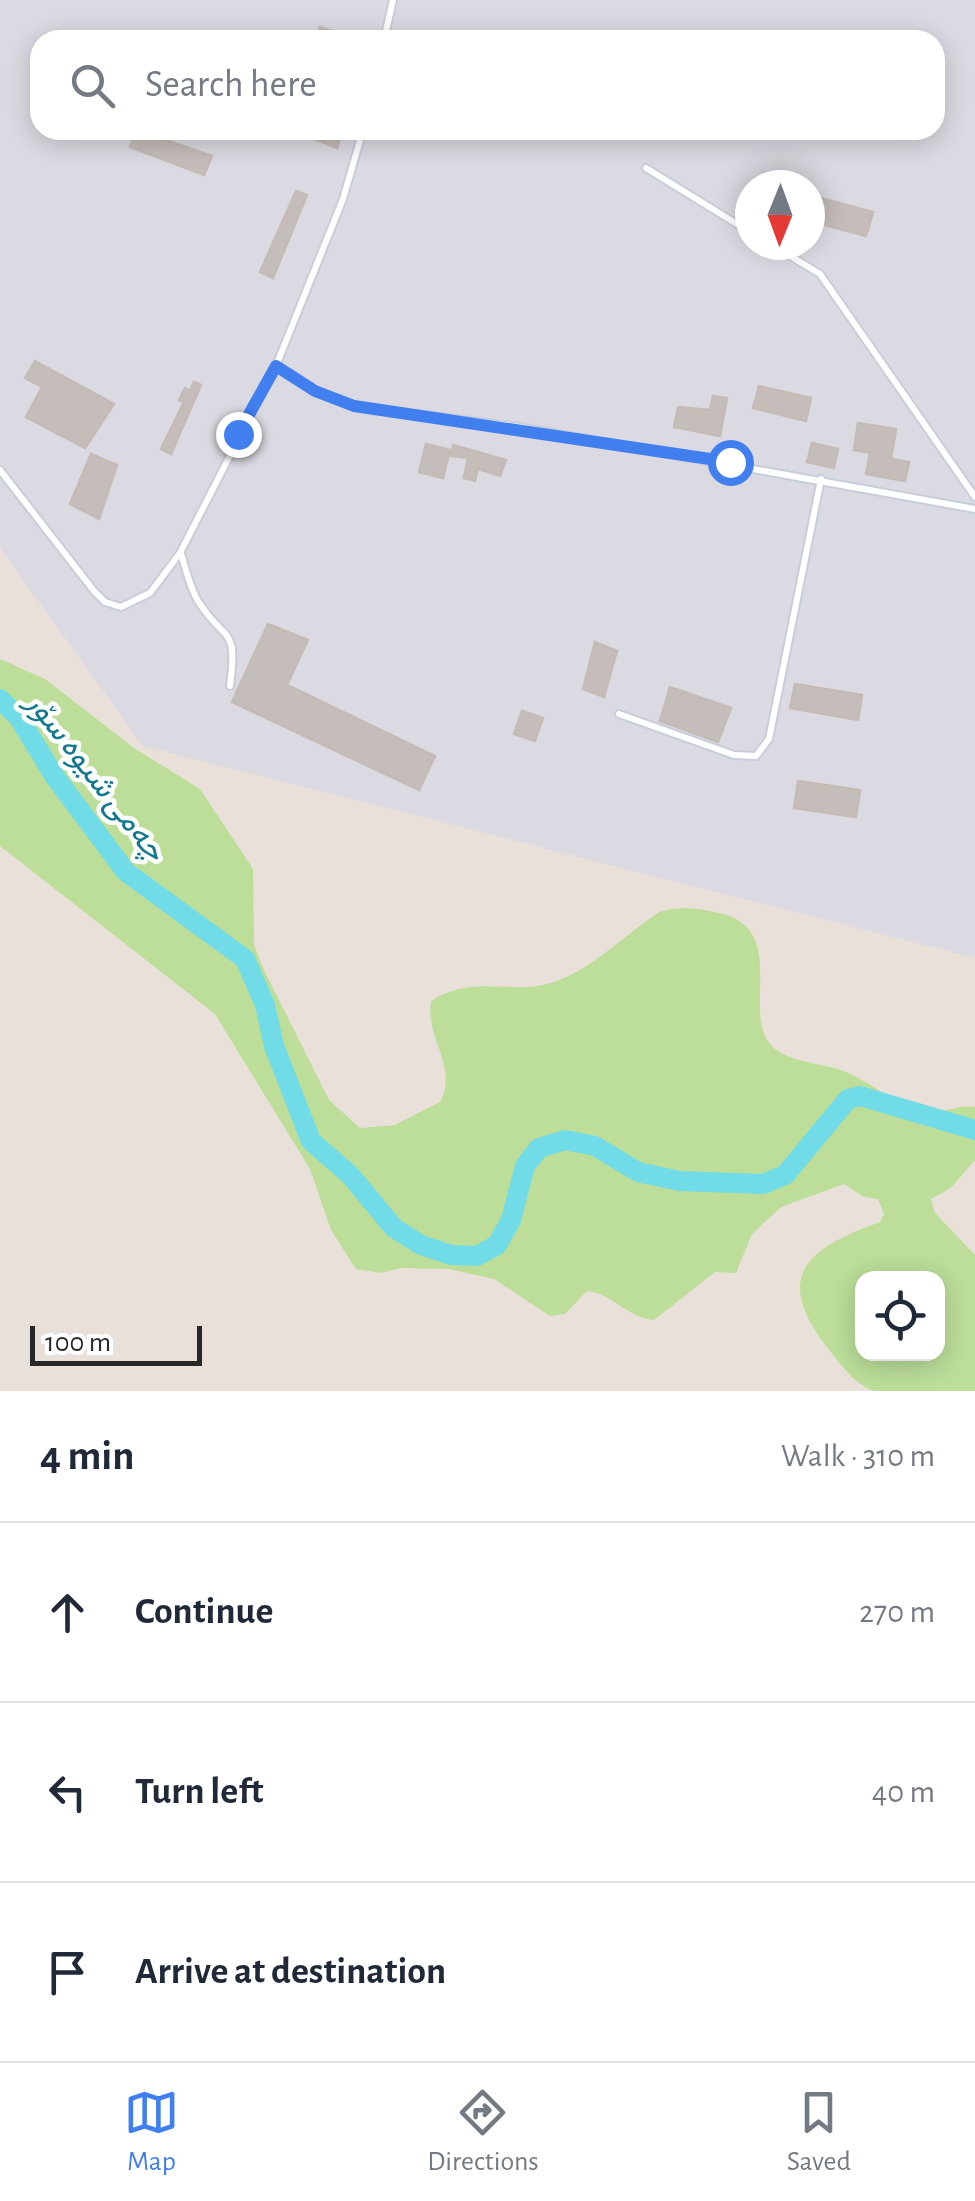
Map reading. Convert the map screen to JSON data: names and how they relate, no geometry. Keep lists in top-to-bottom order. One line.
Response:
{"water":["چەمی شیوە سۆر"],"scale_bar":"100 m","north":"bottom","page":{"search":"Search here","scale":"100 m","heading":["4 min","Walk · 310 m"],"list":[["Continue","270 m"],["Turn left","40 m"],"Arrive at destination"],"nav":["Map","Directions","Saved"]}}
